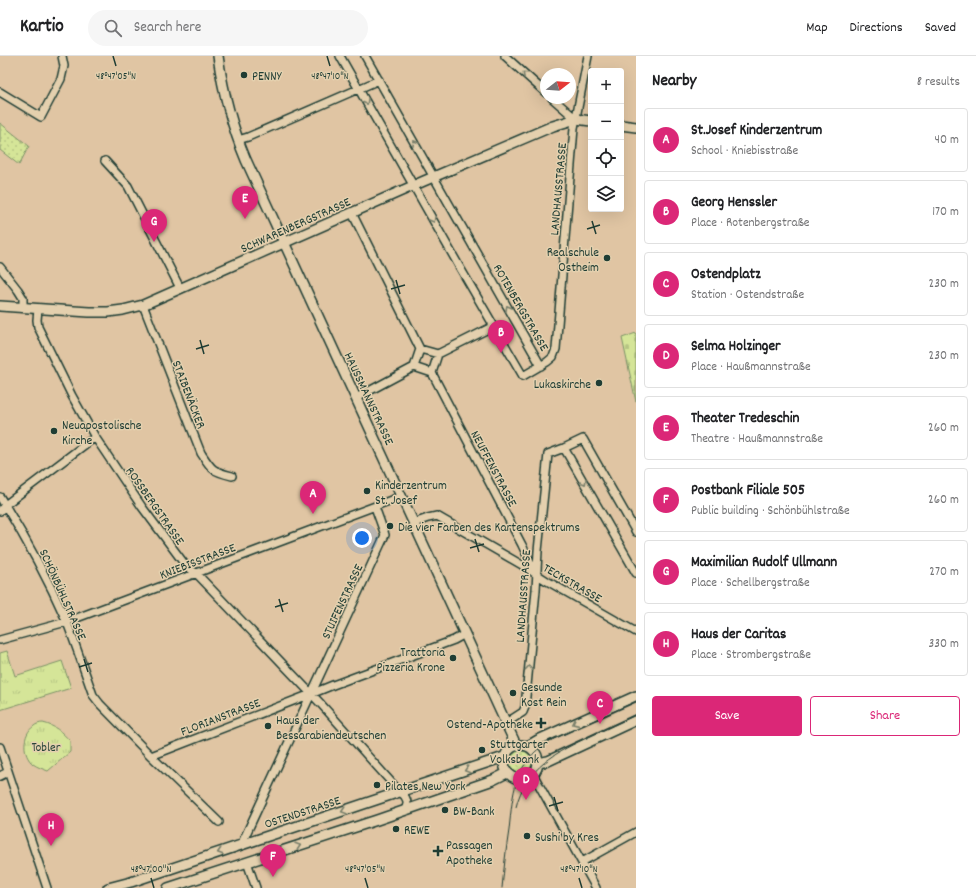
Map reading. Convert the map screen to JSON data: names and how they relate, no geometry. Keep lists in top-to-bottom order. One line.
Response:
{"streets":{"street":["LANDHAUSSTRASSE","SCHWARENBERGSTRASSE","ROTENBERGSTRASSE","STAIBENÄCKER","HAUSSMANNSTRASSE","NEUFFENSTRASSE","ROSSBERGSTRASSE","KNIEBISSTRASSE","TECKSTRASSE","SCHÖNBÜHLSTRASSE","STUIFENSTRASSE","FLORIANSTRASSE","OSTENDSTRASSE"]},"crossings":[["LANDHAUSSTRASSE","SCHWARENBERGSTRASSE"],["LANDHAUSSTRASSE","ROTENBERGSTRASSE"],["LANDHAUSSTRASSE","HAUSSMANNSTRASSE"],["LANDHAUSSTRASSE","NEUFFENSTRASSE"],["LANDHAUSSTRASSE","TECKSTRASSE"],["SCHWARENBERGSTRASSE","ROTENBERGSTRASSE"],["SCHWARENBERGSTRASSE","STAIBENÄCKER"],["SCHWARENBERGSTRASSE","HAUSSMANNSTRASSE"],["SCHWARENBERGSTRASSE","ROSSBERGSTRASSE"],["HAUSSMANNSTRASSE","KNIEBISSTRASSE"],["HAUSSMANNSTRASSE","TECKSTRASSE"],["HAUSSMANNSTRASSE","FLORIANSTRASSE"],["HAUSSMANNSTRASSE","OSTENDSTRASSE"],["NEUFFENSTRASSE","TECKSTRASSE"],["ROSSBERGSTRASSE","KNIEBISSTRASSE"],["ROSSBERGSTRASSE","STUIFENSTRASSE"],["ROSSBERGSTRASSE","FLORIANSTRASSE"],["ROSSBERGSTRASSE","OSTENDSTRASSE"],["KNIEBISSTRASSE","SCHÖNBÜHLSTRASSE"],["KNIEBISSTRASSE","STUIFENSTRASSE"],["SCHÖNBÜHLSTRASSE","FLORIANSTRASSE"],["STUIFENSTRASSE","FLORIANSTRASSE"],["STUIFENSTRASSE","OSTENDSTRASSE"]],"parks":["Tobler"],"places":{"other":["PENNY","Realschule Ostheim","Lukaskirche","Neuapostolische Kirche","Kinderzentrum St. Josef","Die vier Farben des Kartenspektrums","Trattoria Pizzeria Krone","Gesunde Kost Rein","Haus der Bessarabiendeutschen","Stuttgarter Volksbank","Pilates New York","BW-Bank","REWE","Sushi by Kres"],"health":["Ostend-Apotheke","Passagen Apotheke"]},"north":"right","page":{"header":"Kartio","search":"Search here","nav":["Map","Directions","Saved"],"heading":["Nearby","8 results"],"map_buttons":["+","−"],"list":[{"mark":"A","name":"St.Josef Kinderzentrum","note":"School · Kniebisstraße","value":"40 m"},{"mark":"B","name":"Georg Henssler","note":"Place · Rotenbergstraße","value":"170 m"},{"mark":"C","name":"Ostendplatz","note":"Station · Ostendstraße","value":"230 m"},{"mark":"D","name":"Selma Holzinger","note":"Place · Haußmannstraße","value":"230 m"},{"mark":"E","name":"Theater Tredeschin","note":"Theatre · Haußmannstraße","value":"260 m"},{"mark":"F","name":"Postbank Filiale 505","note":"Public building · Schönbühlstraße","value":"260 m"},{"mark":"G","name":"Maximilian Rudolf Ullmann","note":"Place · Schellbergstraße","value":"270 m"},{"mark":"H","name":"Haus der Caritas","note":"Place · Strombergstraße","value":"330 m"}],"pins":["E","G","B","A","C","D","H","F"],"buttons":["Save","Share"]},"coordinates":["48°47'05\"N","48°47'10\"N","48°47'00\"N"]}
